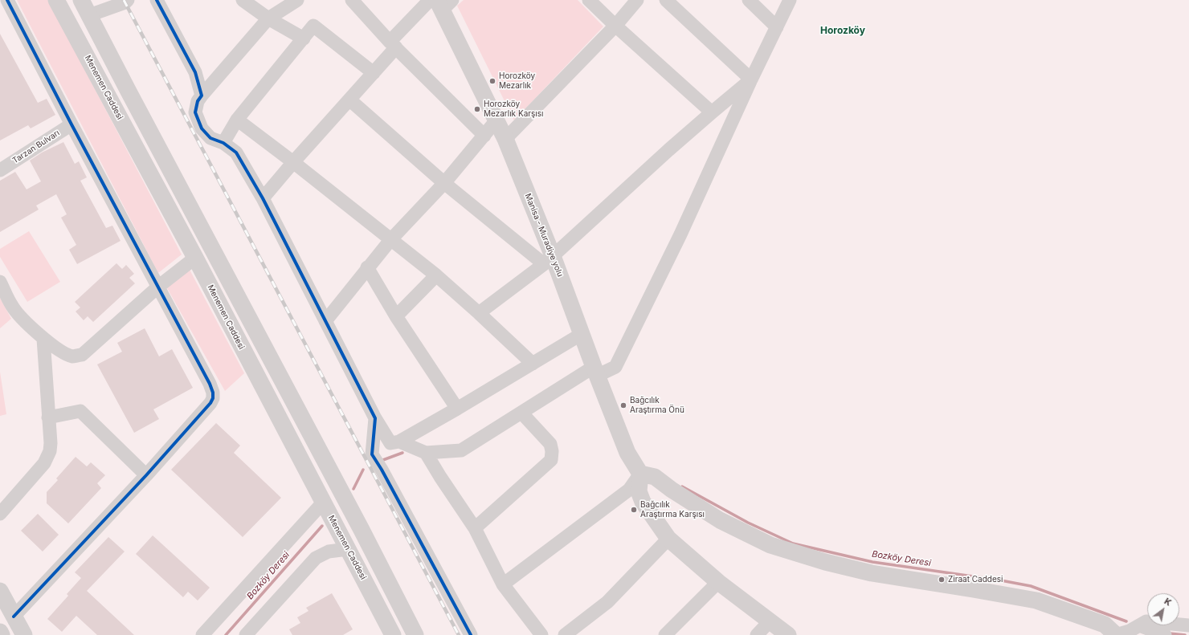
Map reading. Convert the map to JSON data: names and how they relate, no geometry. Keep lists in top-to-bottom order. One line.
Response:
{"streets":{"main road":["Menemen Caddesi","Manisa - Muradiye yolu"],"street":["Tarzan Bulvarı"]},"districts":["Horozköy"],"water":["Bozköy Deresi"],"places":["Horozköy Mezarlık","Horozköy Mezarlık Karşısı","Bağcılık Araştırma Önü","Bağcılık Araştırma Karşısı","Ziraat Caddesi"],"north":"top right"}
